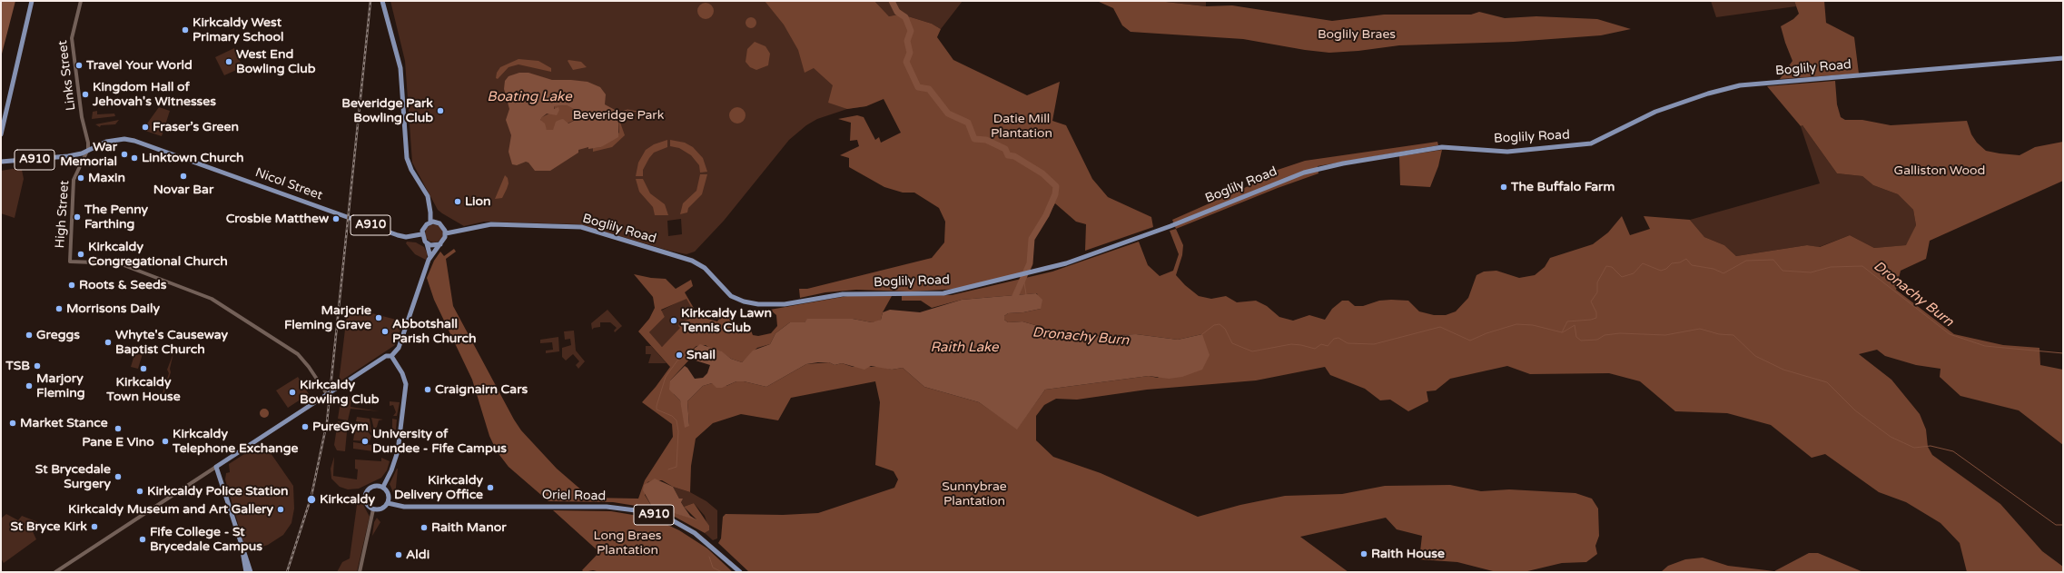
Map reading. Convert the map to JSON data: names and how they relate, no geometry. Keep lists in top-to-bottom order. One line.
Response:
{"streets":{"main road":["Boglily Road","A910","Nicol Street","Oriel Road"],"street":["Links Street","High Street"]},"crossings":[["Boglily Road","Nicol Street"],["Links Street","Nicol Street"],["Links Street","High Street"],["Nicol Street","High Street"]],"water":["Boating Lake","Dronachy Burn","Raith Lake"],"parks":["Boglily Braes","Beveridge Park","Datie Mill Plantation","Galliston Wood","Sunnybrae Plantation","Long Braes Plantation"],"places":["Kirkcaldy West Primary School","West End Bowling Club","Travel Your World","Kingdom Hall of Jehovah's Witnesses","Beveridge Park Bowling Club","Fraser’s Green","War Memorial","Linktown Church","Novar Bar","Maxin","The Buffalo Farm","Lion","The Penny Farthing","Crosbie Matthew","Kirkcaldy Congregational Church","Roots & Seeds","Morrisons Daily","Marjorie Fleming Grave","Kirkcaldy Lawn Tennis Club","Abbotshall Parish Church","Greggs","Whyte's Causeway Baptist Church","Snail","TSB","Kirkcaldy Town House","Marjory Fleming","Craignairn Cars","Kirkcaldy Bowling Club","Market Stance","PureGym","Pane E Vino","Kirkcaldy Telephone Exchange","University of Dundee - Fife Campus","St Brycedale Surgery","Kirkcaldy Delivery Office","Kirkcaldy Police Station","Kirkcaldy","Kirkcaldy Museum and Art Gallery","St Bryce Kirk","Raith Manor","Fife College - St Brycedale Campus","Raith House","Aldi"]}
